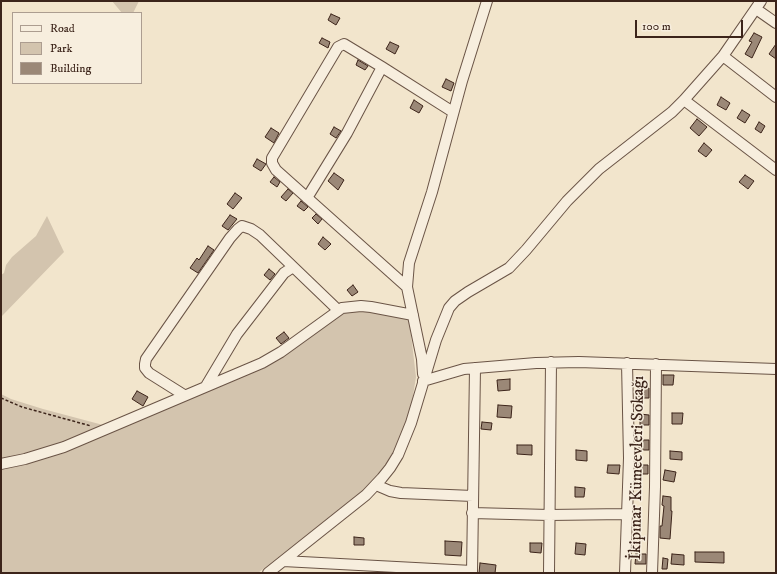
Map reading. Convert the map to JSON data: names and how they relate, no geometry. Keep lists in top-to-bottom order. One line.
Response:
{"streets":{"street":["İkipınar Kümeevleri Sokağı"]},"legend":["Road","Park","Building"],"scale_bar":"100 m"}
